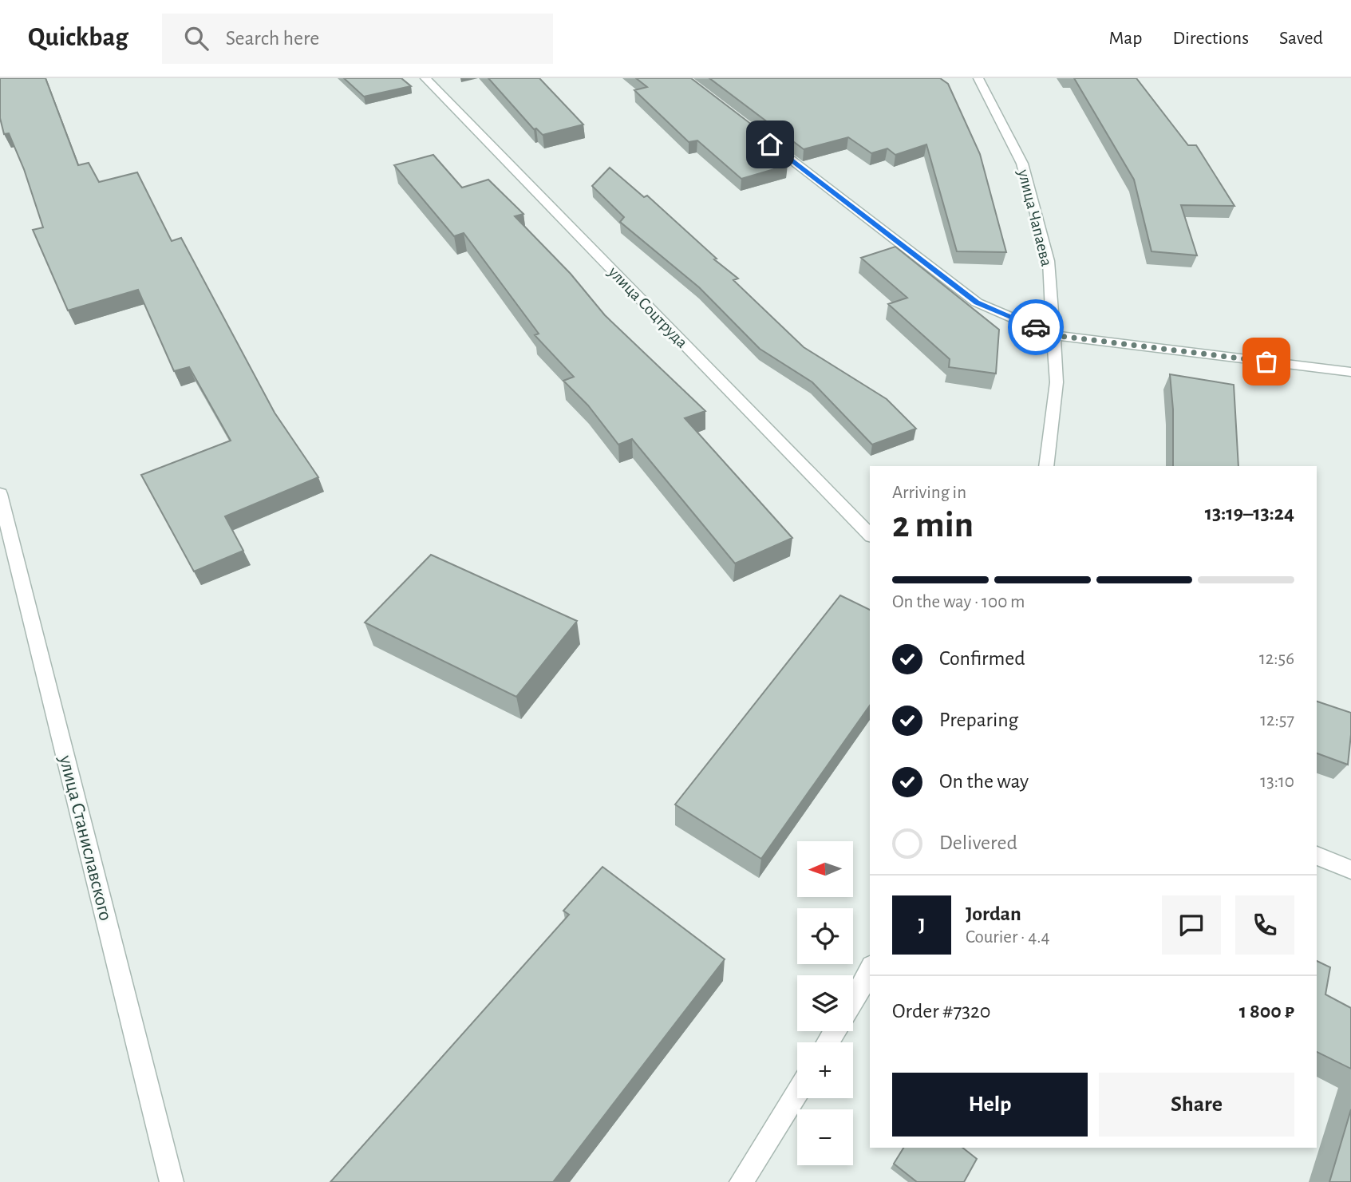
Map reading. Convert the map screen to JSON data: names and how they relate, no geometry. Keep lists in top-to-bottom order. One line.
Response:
{"streets":{"street":["улица Чапаева","улица Соцтруда","улица Станиславского"]},"north":"left","page":{"header":"Quickbag","search":"Search here","nav":["Map","Directions","Saved"],"heading":["2 min","Arriving in","13:19–13:24"],"panel":["Jordan","Courier · 4.4","Order #7320","1 800 ₽"],"bar":"On the way · 100 m","list":[["Confirmed","12:56"],["Preparing","12:57"],["On the way","13:10"],"Delivered"],"map_buttons":["+","−"],"round":"J","buttons":["Help","Share"]}}
